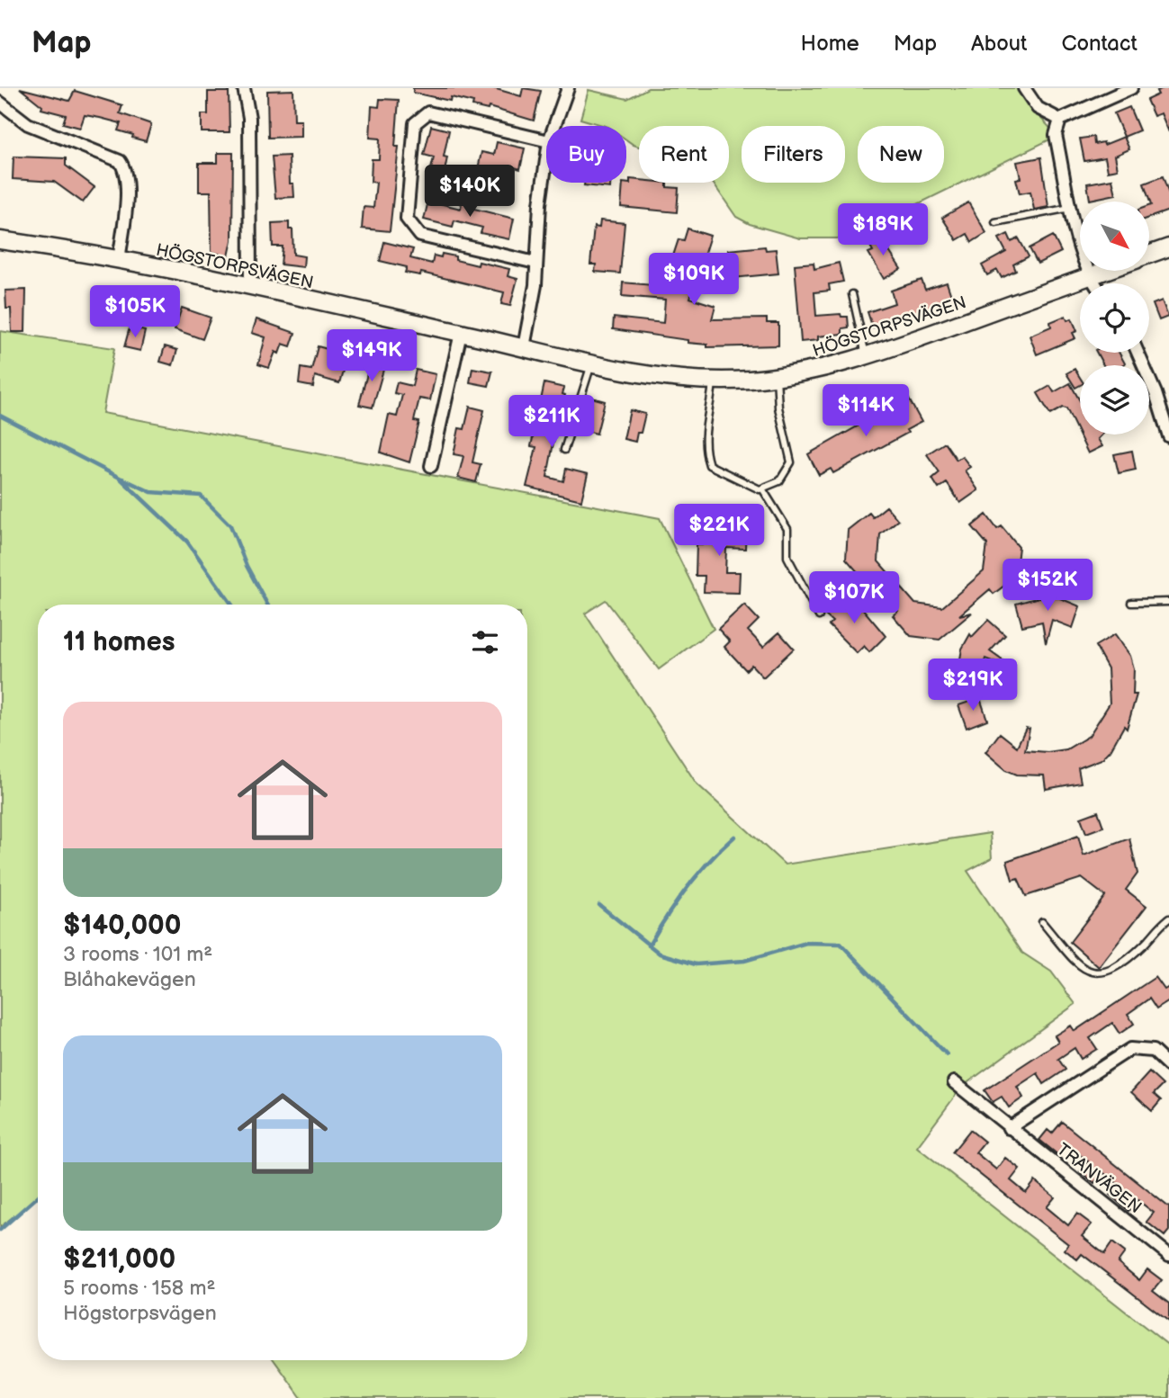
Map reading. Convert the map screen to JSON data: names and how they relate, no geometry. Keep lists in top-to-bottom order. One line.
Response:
{"streets":{"street":["HÖGSTORPSVÄGEN","TRANVÄGEN"]},"north":"bottom right","page":{"header":"Map","nav":["Home","Map","About","Contact"],"chip":["Buy","Rent","Filters","New"],"price":["$140K","$189K","$109K","$105K","$149K","$114K","$211K","$221K","$152K","$107K","$219K"],"heading":"11 homes","list":[{"name":"$140,000","note":"3 rooms · 101 m² · Blåhakevägen"},{"name":"$211,000","note":"5 rooms · 158 m² · Högstorpsvägen"}]}}
